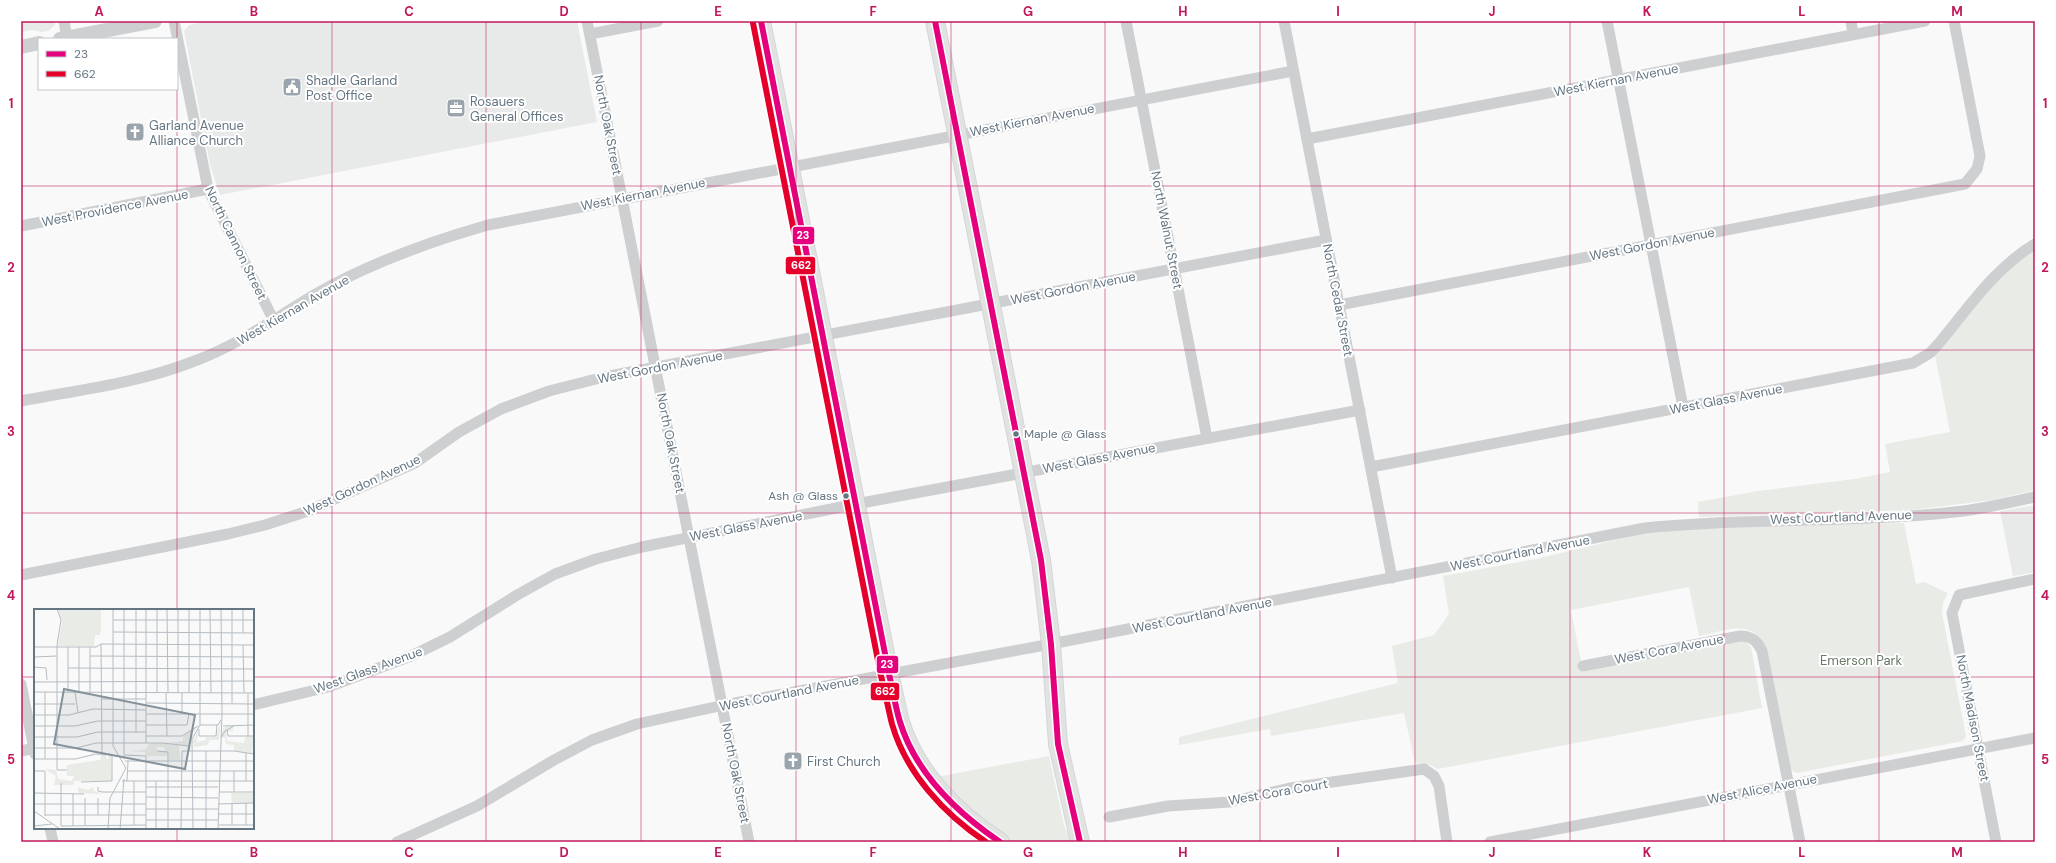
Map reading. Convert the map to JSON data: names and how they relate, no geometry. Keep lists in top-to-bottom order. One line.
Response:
{"streets":{"street":["West Kiernan Avenue","North Oak Street","West Providence Avenue","North Walnut Street","North Cannon Street","West Gordon Avenue","North Cedar Street","West Glass Avenue","West Courtland Avenue","West Cora Avenue","North Madison Street","West Alice Avenue","West Cora Court"]},"crossings":[["West Kiernan Avenue","North Oak Street"],["West Kiernan Avenue","North Walnut Street"],["West Kiernan Avenue","North Cannon Street"],["West Kiernan Avenue","North Cedar Street"],["North Oak Street","West Gordon Avenue"],["North Oak Street","West Glass Avenue"],["North Oak Street","West Courtland Avenue"],["West Providence Avenue","North Cannon Street"],["North Walnut Street","West Gordon Avenue"],["North Walnut Street","West Glass Avenue"],["West Gordon Avenue","North Cedar Street"],["North Cedar Street","West Glass Avenue"],["North Cedar Street","West Courtland Avenue"],["West Cora Avenue","West Alice Avenue"],["North Madison Street","West Alice Avenue"]],"parks":["Emerson Park"],"places":{"public building":["Shadle Garland Post Office"],"office":["Rosauers General Offices"],"church":["Garland Avenue Alliance Church","First Church"],"other":["Maple @ Glass","Ash @ Glass"]},"lines":["transit line 23","transit line 662"],"legend":["23","662"],"grid":{"columns":["A","B","C","D","E","F","G","H","I","J","K","L","M"],"rows":["1","2","3","4","5"]}}
